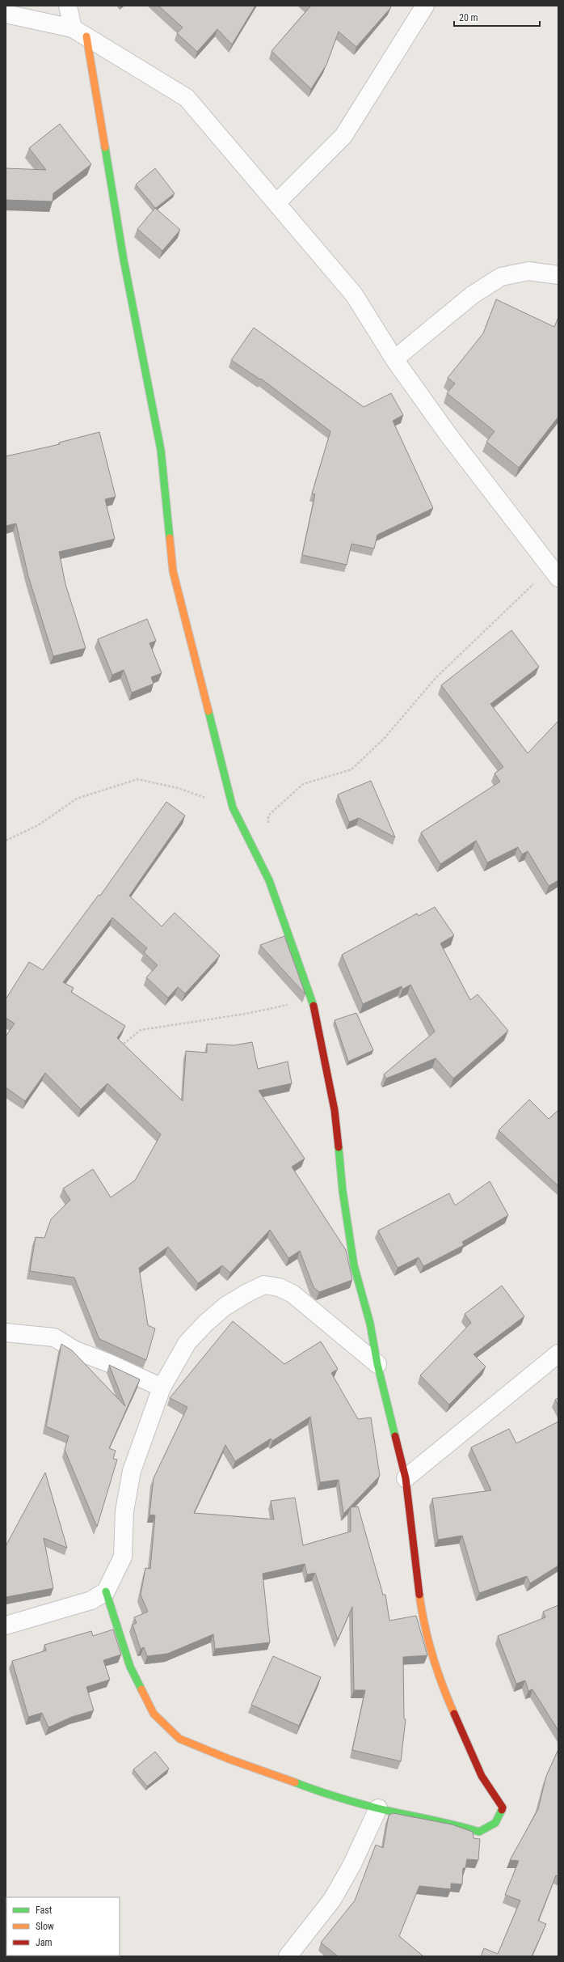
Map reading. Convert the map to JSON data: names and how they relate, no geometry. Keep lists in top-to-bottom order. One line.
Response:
{"legend":["Fast","Slow","Jam"],"scale_bar":"20 m"}
